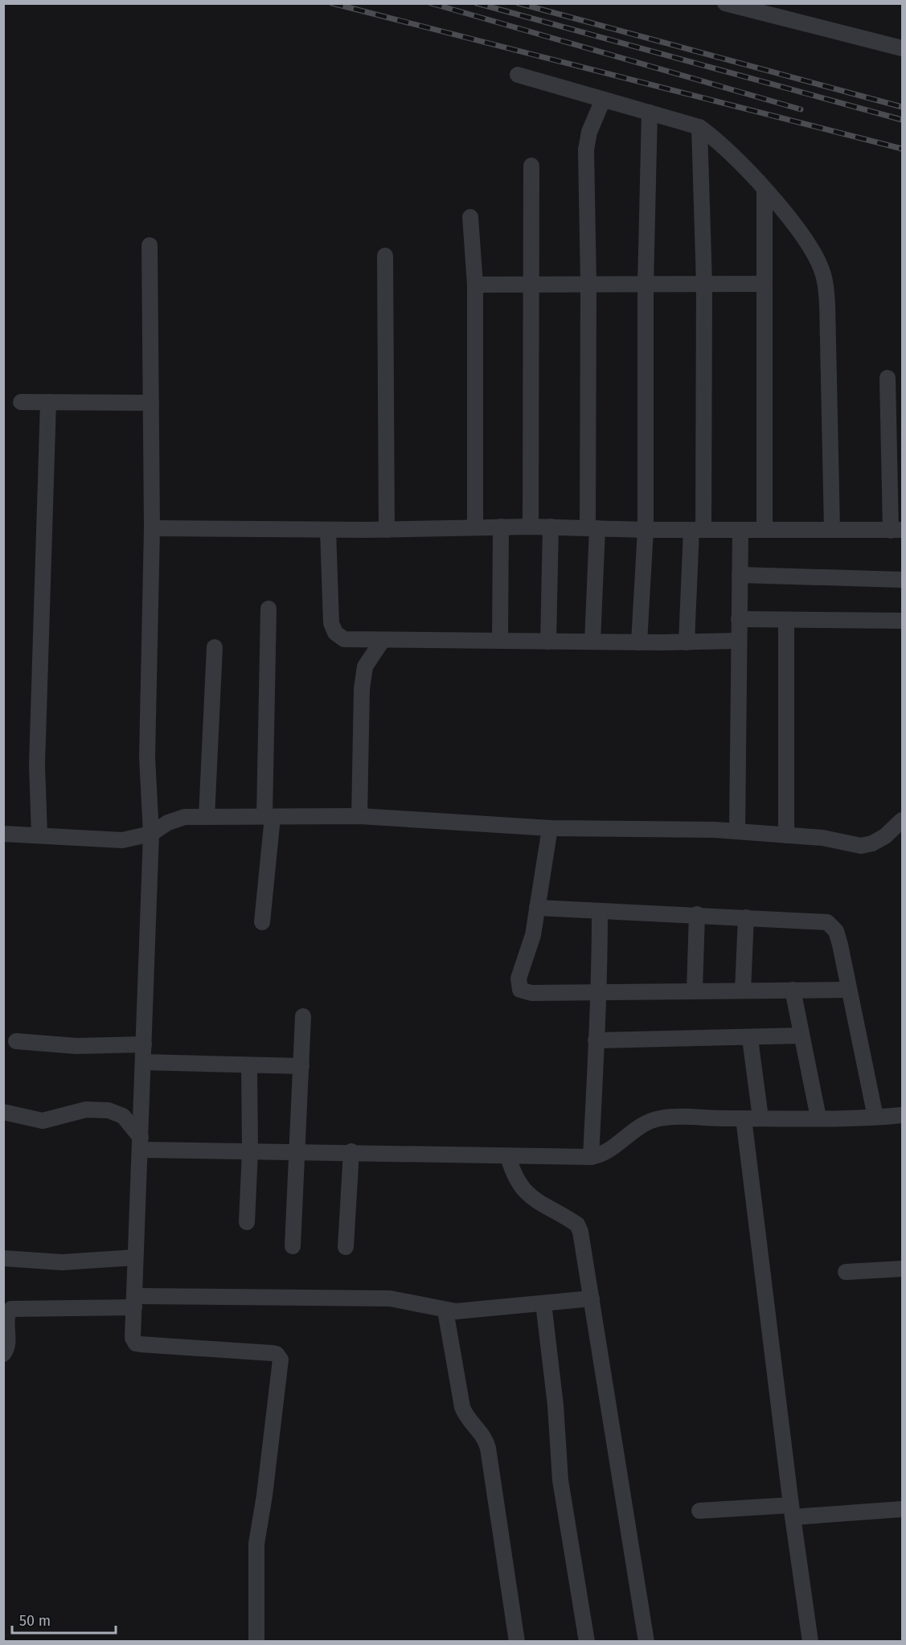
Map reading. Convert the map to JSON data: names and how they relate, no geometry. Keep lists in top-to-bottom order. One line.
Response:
{"scale_bar":"50 m"}
